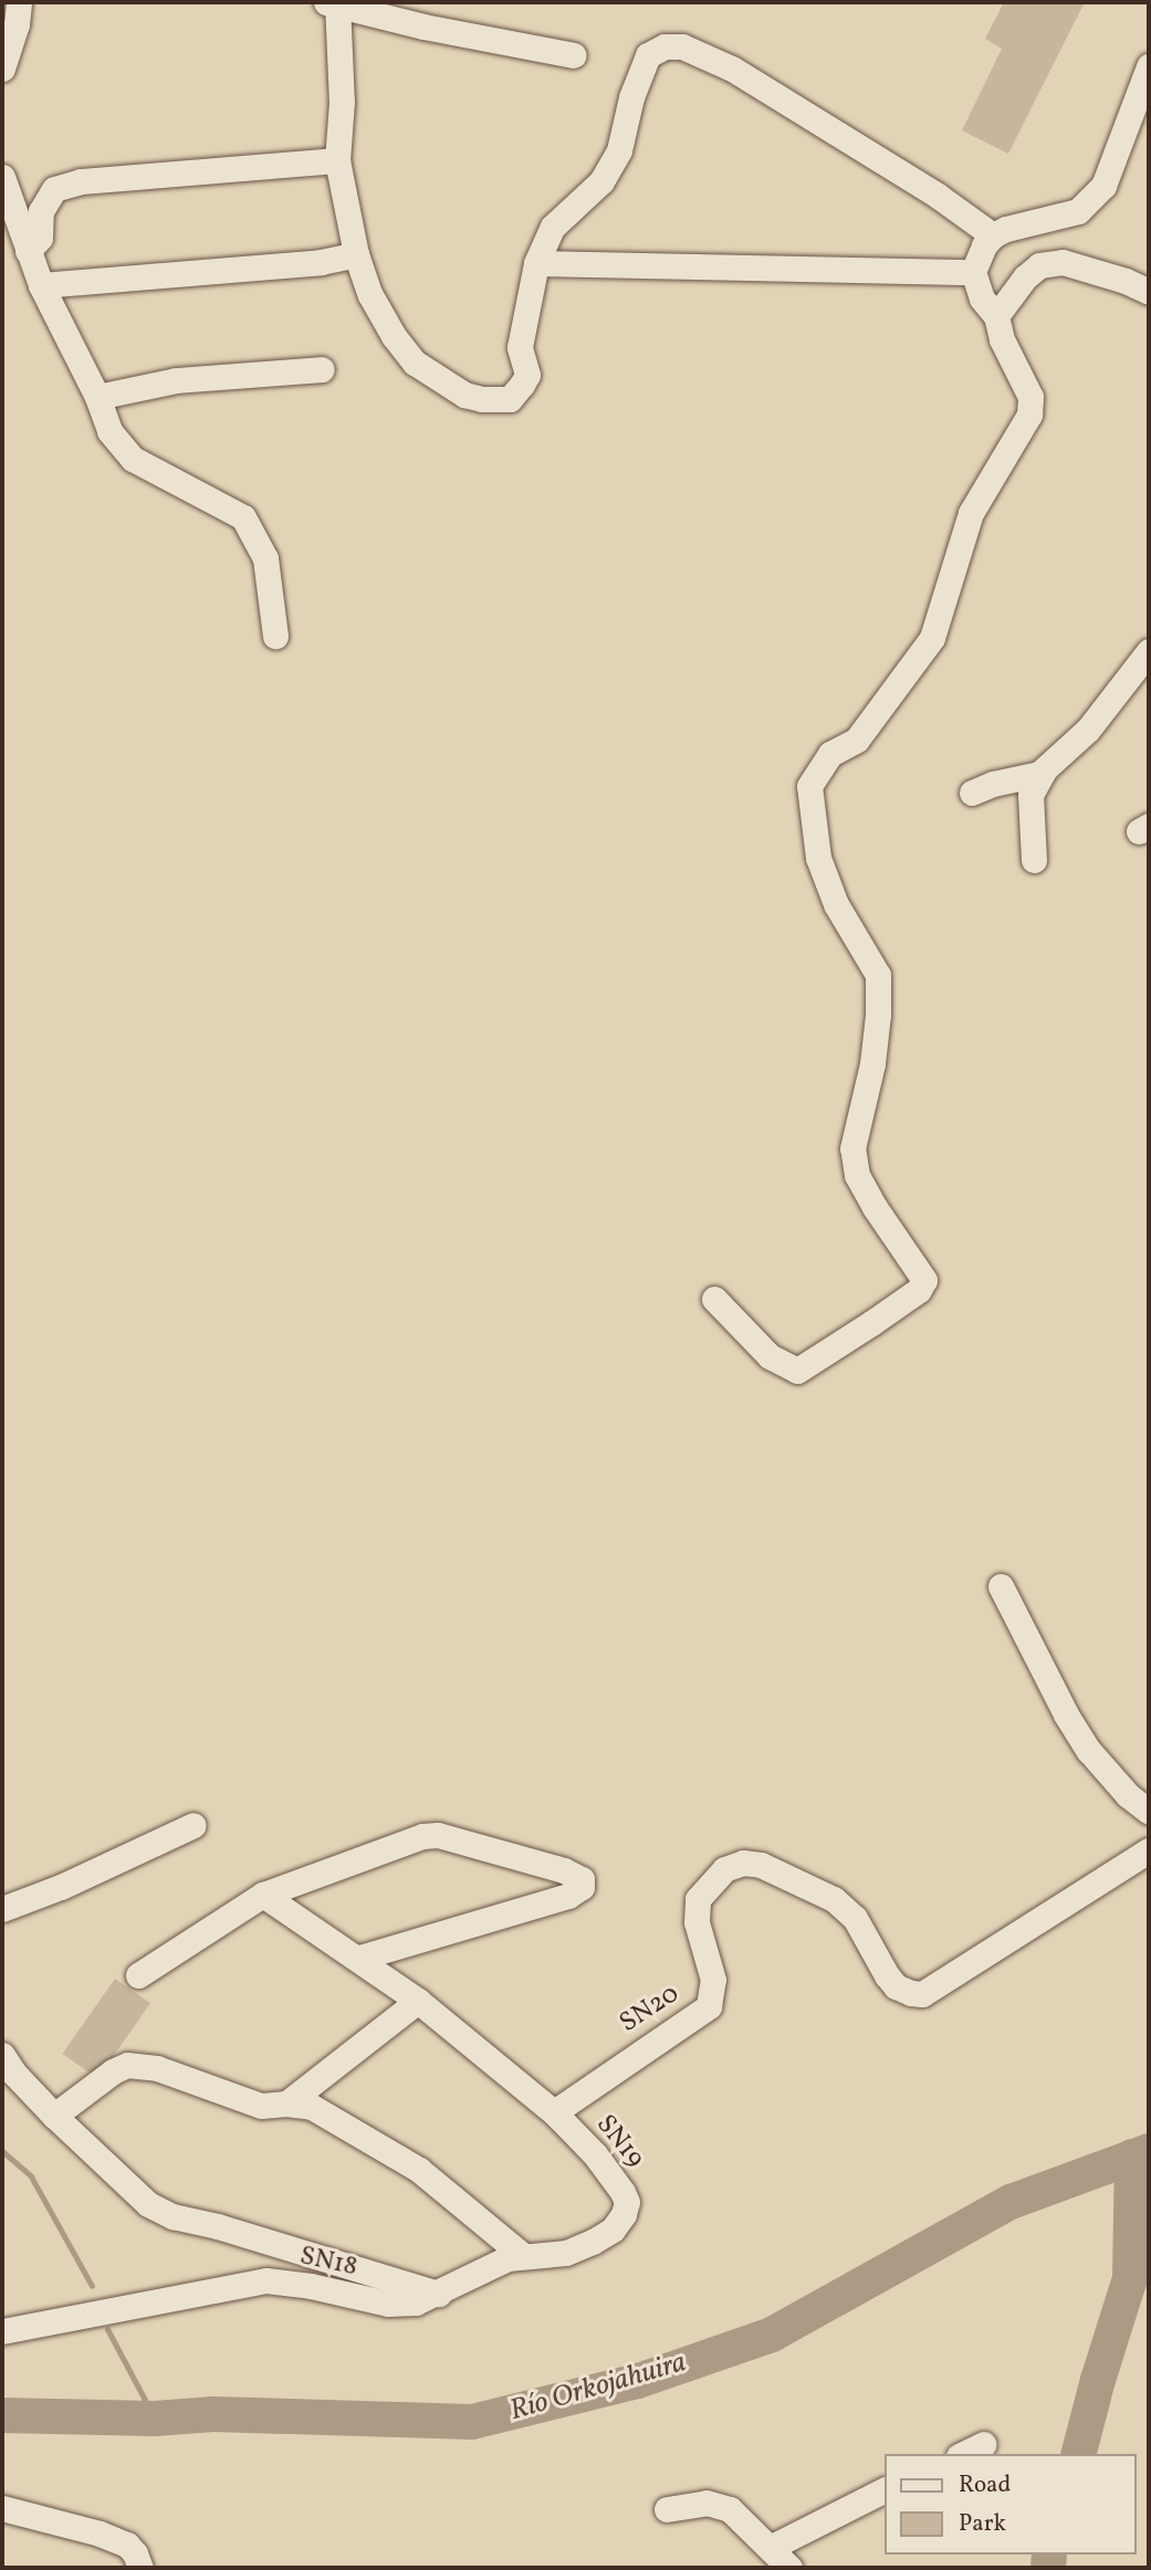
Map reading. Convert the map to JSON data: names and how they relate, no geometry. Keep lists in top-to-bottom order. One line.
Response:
{"streets":{"street":["SN20","SN19","SN18"]},"crossings":[["SN20","SN19"],["SN19","SN18"]],"water":["Río Orkojahuira"],"legend":["Road","Park"]}
